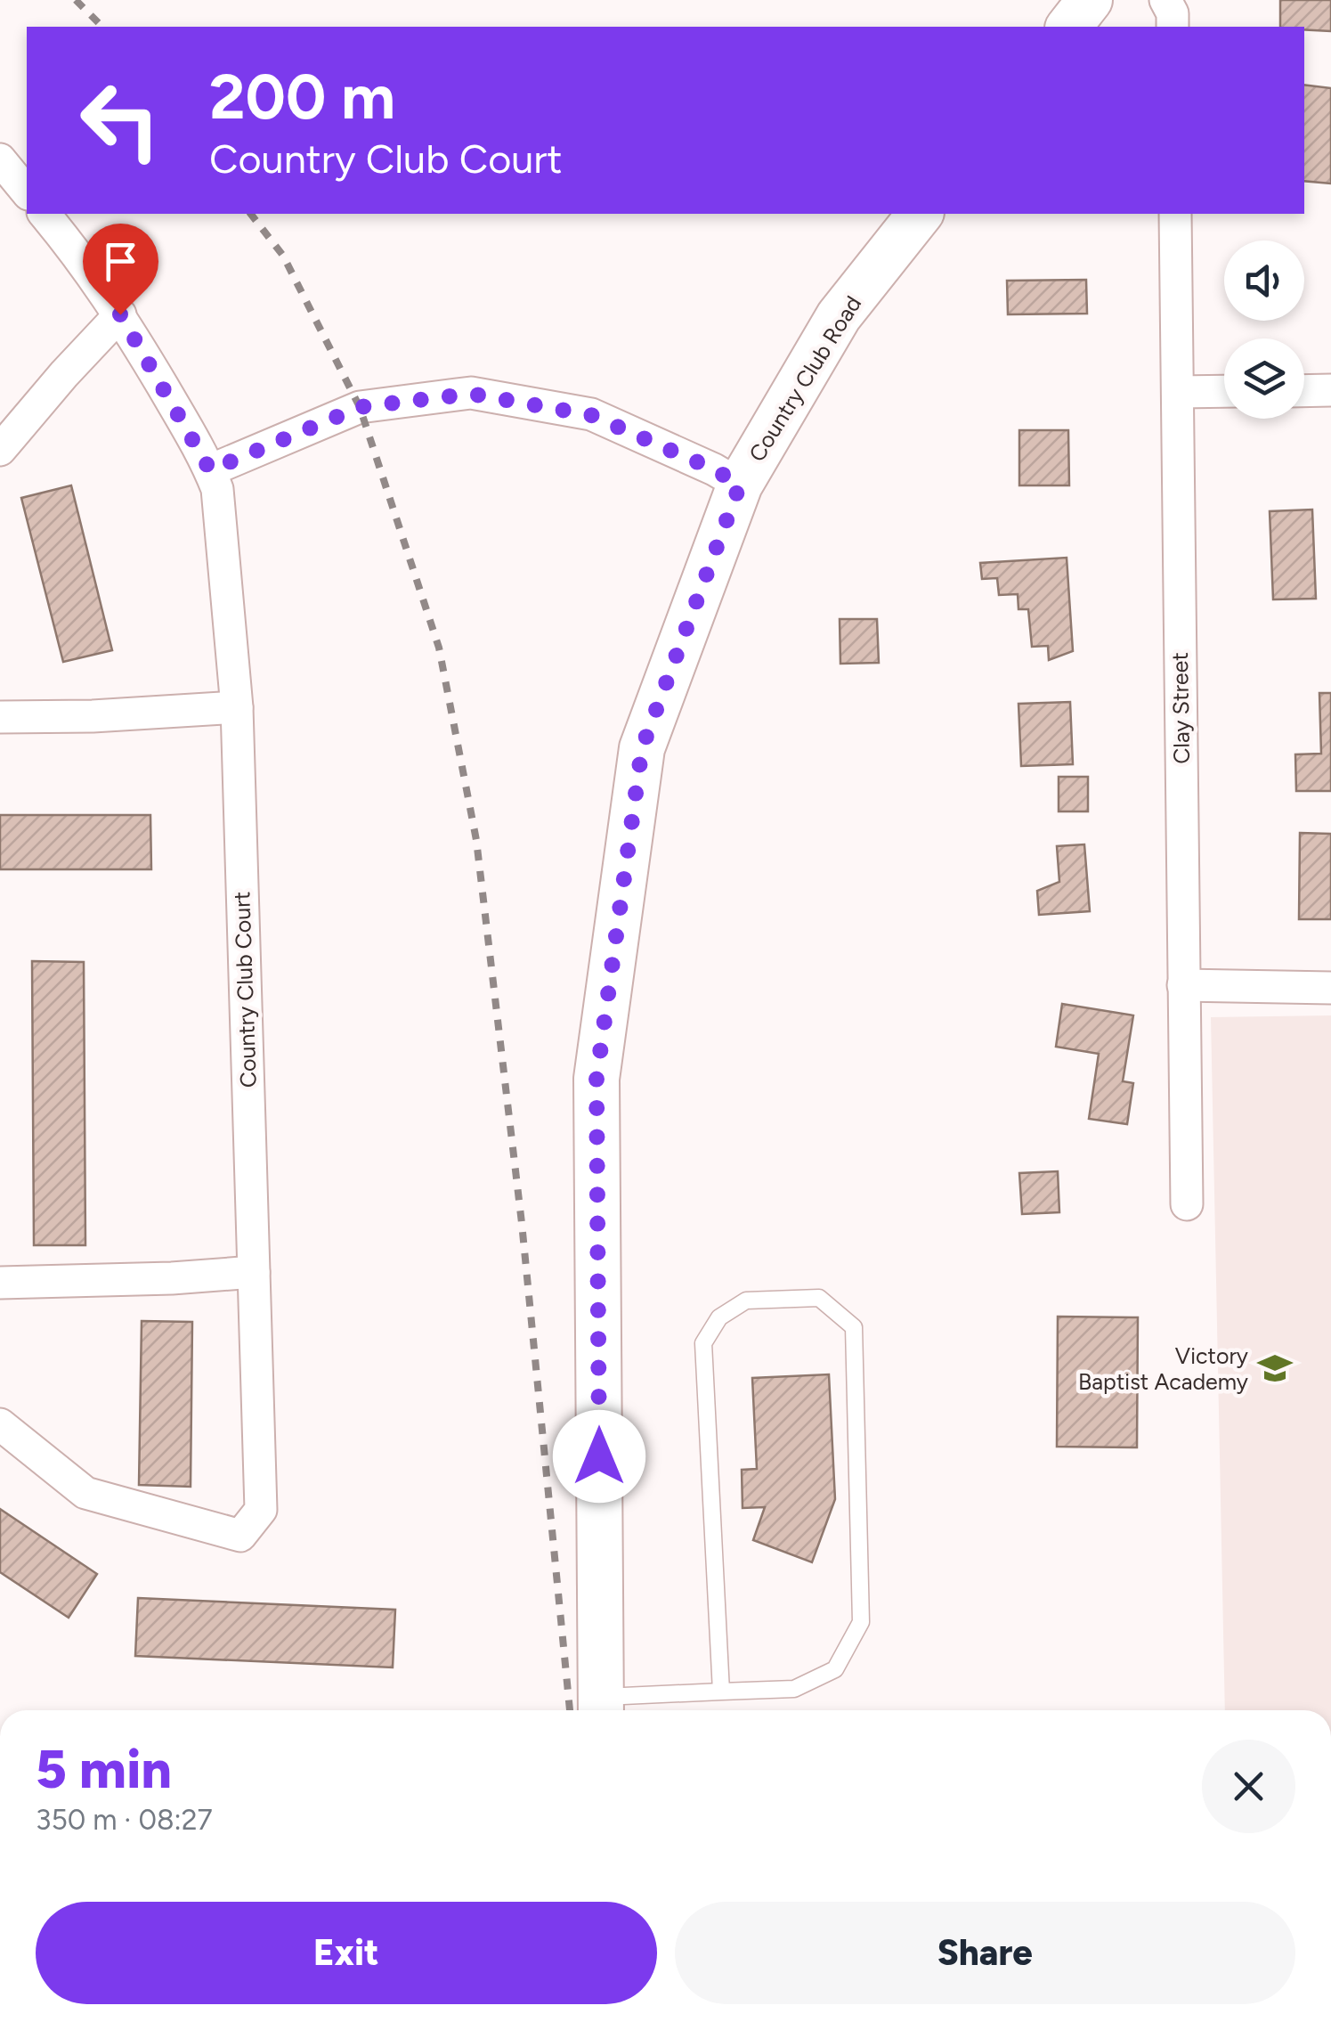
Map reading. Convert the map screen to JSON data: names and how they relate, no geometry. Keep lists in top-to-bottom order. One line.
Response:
{"streets":{"street":["Country Club Road","Clay Street","Country Club Court"]},"places":{"school or university":["Victory Baptist Academy"]},"page":{"turn":["200 m","Country Club Court"],"heading":["5 min","350 m · 08:27"],"buttons":["Exit","Share"]}}
